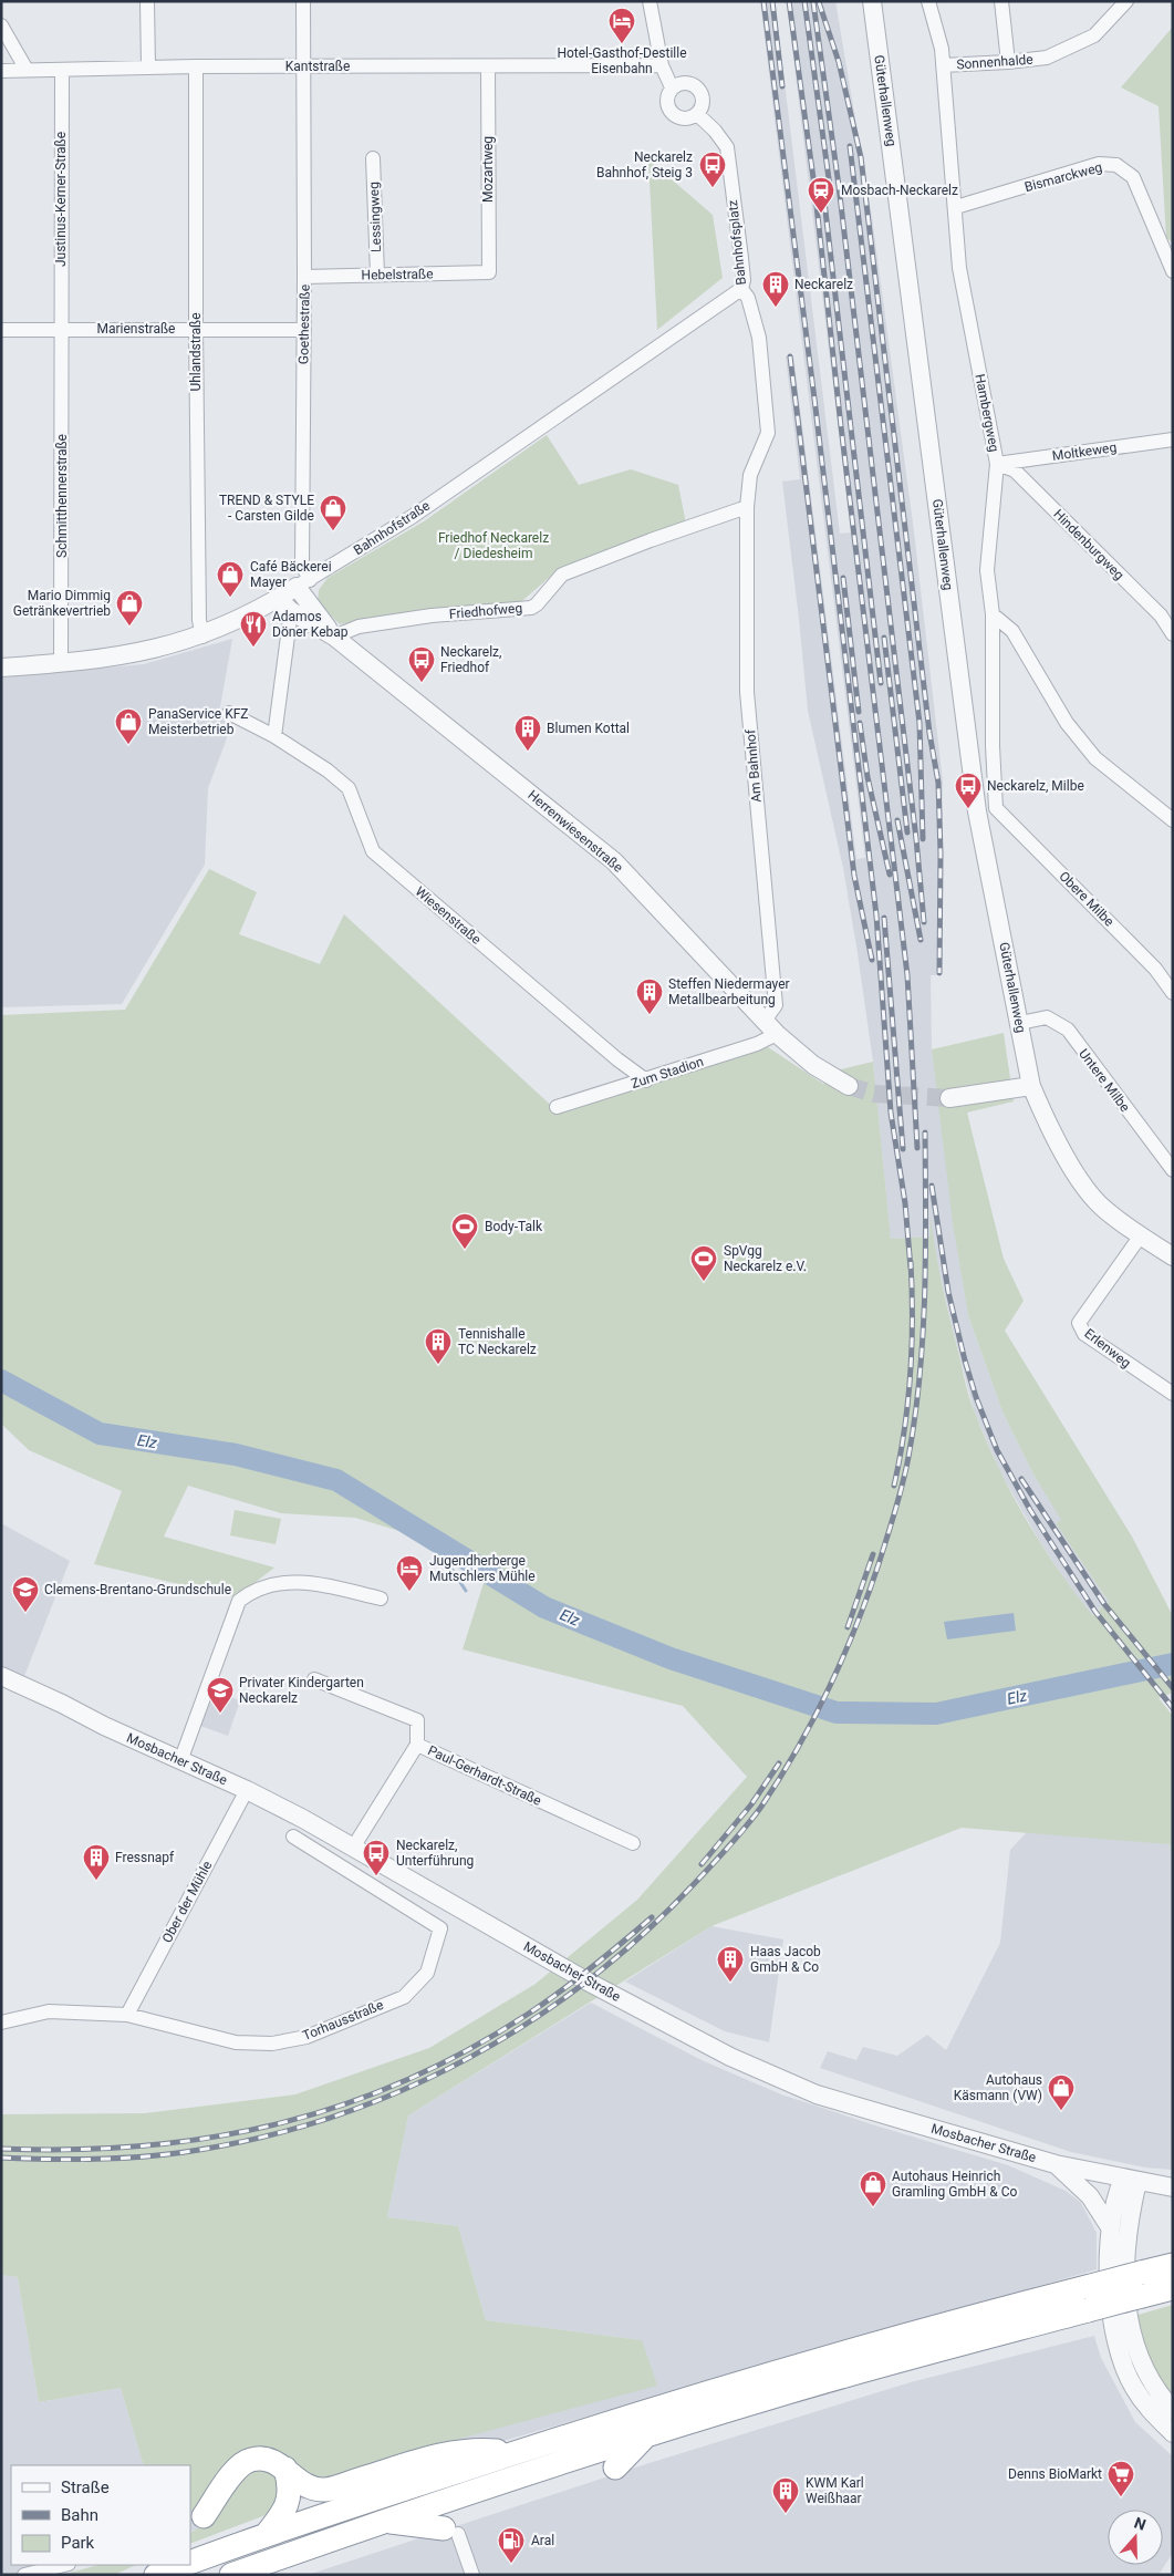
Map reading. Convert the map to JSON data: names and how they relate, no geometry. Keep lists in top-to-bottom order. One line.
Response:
{"streets":{"street":["Sonnenhalde","Kantstraße","Güterhallenweg","Mozartweg","Bismarckweg","Justinus-Kerner-Straße","Lessingweg","Bahnhofsplatz","Hebelstraße","Goethestraße","Marienstraße","Uhlandstraße","Hambergweg","Moltkeweg","Schmitthennerstraße","Bahnhofstraße","Hindenburgweg","Friedhofweg","Am Bahnhof","Herrenwiesenstraße","Obere Milbe","Wiesenstraße","Zum Stadion","Untere Milbe","Erlenweg","Mosbacher Straße","Paul-Gerhardt-Straße","Ober der Mühle","Torhausstraße"]},"crossings":[["Sonnenhalde","Hambergweg"],["Kantstraße","Mozartweg"],["Kantstraße","Justinus-Kerner-Straße"],["Kantstraße","Goethestraße"],["Kantstraße","Uhlandstraße"],["Güterhallenweg","Untere Milbe"],["Mozartweg","Hebelstraße"],["Bismarckweg","Hambergweg"],["Justinus-Kerner-Straße","Marienstraße"],["Justinus-Kerner-Straße","Schmitthennerstraße"],["Lessingweg","Hebelstraße"],["Bahnhofsplatz","Bahnhofstraße"],["Bahnhofsplatz","Friedhofweg"],["Bahnhofsplatz","Am Bahnhof"],["Hebelstraße","Goethestraße"],["Goethestraße","Marienstraße"],["Goethestraße","Bahnhofstraße"],["Goethestraße","Herrenwiesenstraße"],["Marienstraße","Uhlandstraße"],["Marienstraße","Schmitthennerstraße"],["Uhlandstraße","Bahnhofstraße"],["Hambergweg","Moltkeweg"],["Hambergweg","Hindenburgweg"],["Hambergweg","Obere Milbe"],["Moltkeweg","Hindenburgweg"],["Schmitthennerstraße","Bahnhofstraße"],["Bahnhofstraße","Herrenwiesenstraße"],["Friedhofweg","Am Bahnhof"],["Friedhofweg","Herrenwiesenstraße"],["Am Bahnhof","Herrenwiesenstraße"],["Am Bahnhof","Zum Stadion"],["Herrenwiesenstraße","Zum Stadion"],["Wiesenstraße","Zum Stadion"],["Mosbacher Straße","Paul-Gerhardt-Straße"],["Mosbacher Straße","Ober der Mühle"],["Ober der Mühle","Torhausstraße"]],"water":["Elz"],"parks":["Friedhof Neckarelz / Diedesheim"],"places":{"hotel":["Hotel-Gasthof-Destille Eisenbahn","Jugendherberge Mutschlers Mühle"],"bus stop":["Neckarelz Bahnhof, Steig 3","Neckarelz, Friedhof","Neckarelz, Milbe","Neckarelz, Unterführung"],"station":["Mosbach-Neckarelz"],"building":["Neckarelz","Blumen Kottal","Steffen Niedermayer Metallbearbeitung","Tennishalle TC Neckarelz","Fressnapf","Haas Jacob GmbH & Co","KWM Karl Weißhaar"],"shop":["TREND & STYLE - Carsten Gilde","Café Bäckerei Mayer","Mario Dimmig Getränkevertrieb","PanaService KFZ Meisterbetrieb","Autohaus Käsmann (VW)","Autohaus Heinrich Gramling GmbH & Co"],"restaurant":["Adamos Döner Kebap"],"sports":["Body-Talk","SpVgg Neckarelz e.V."],"school or university":["Clemens-Brentano-Grundschule","Privater Kindergarten Neckarelz"],"supermarket":["Denns BioMarkt"],"fuel station":["Aral"]},"legend":["Straße","Bahn","Park"],"north":"top"}
